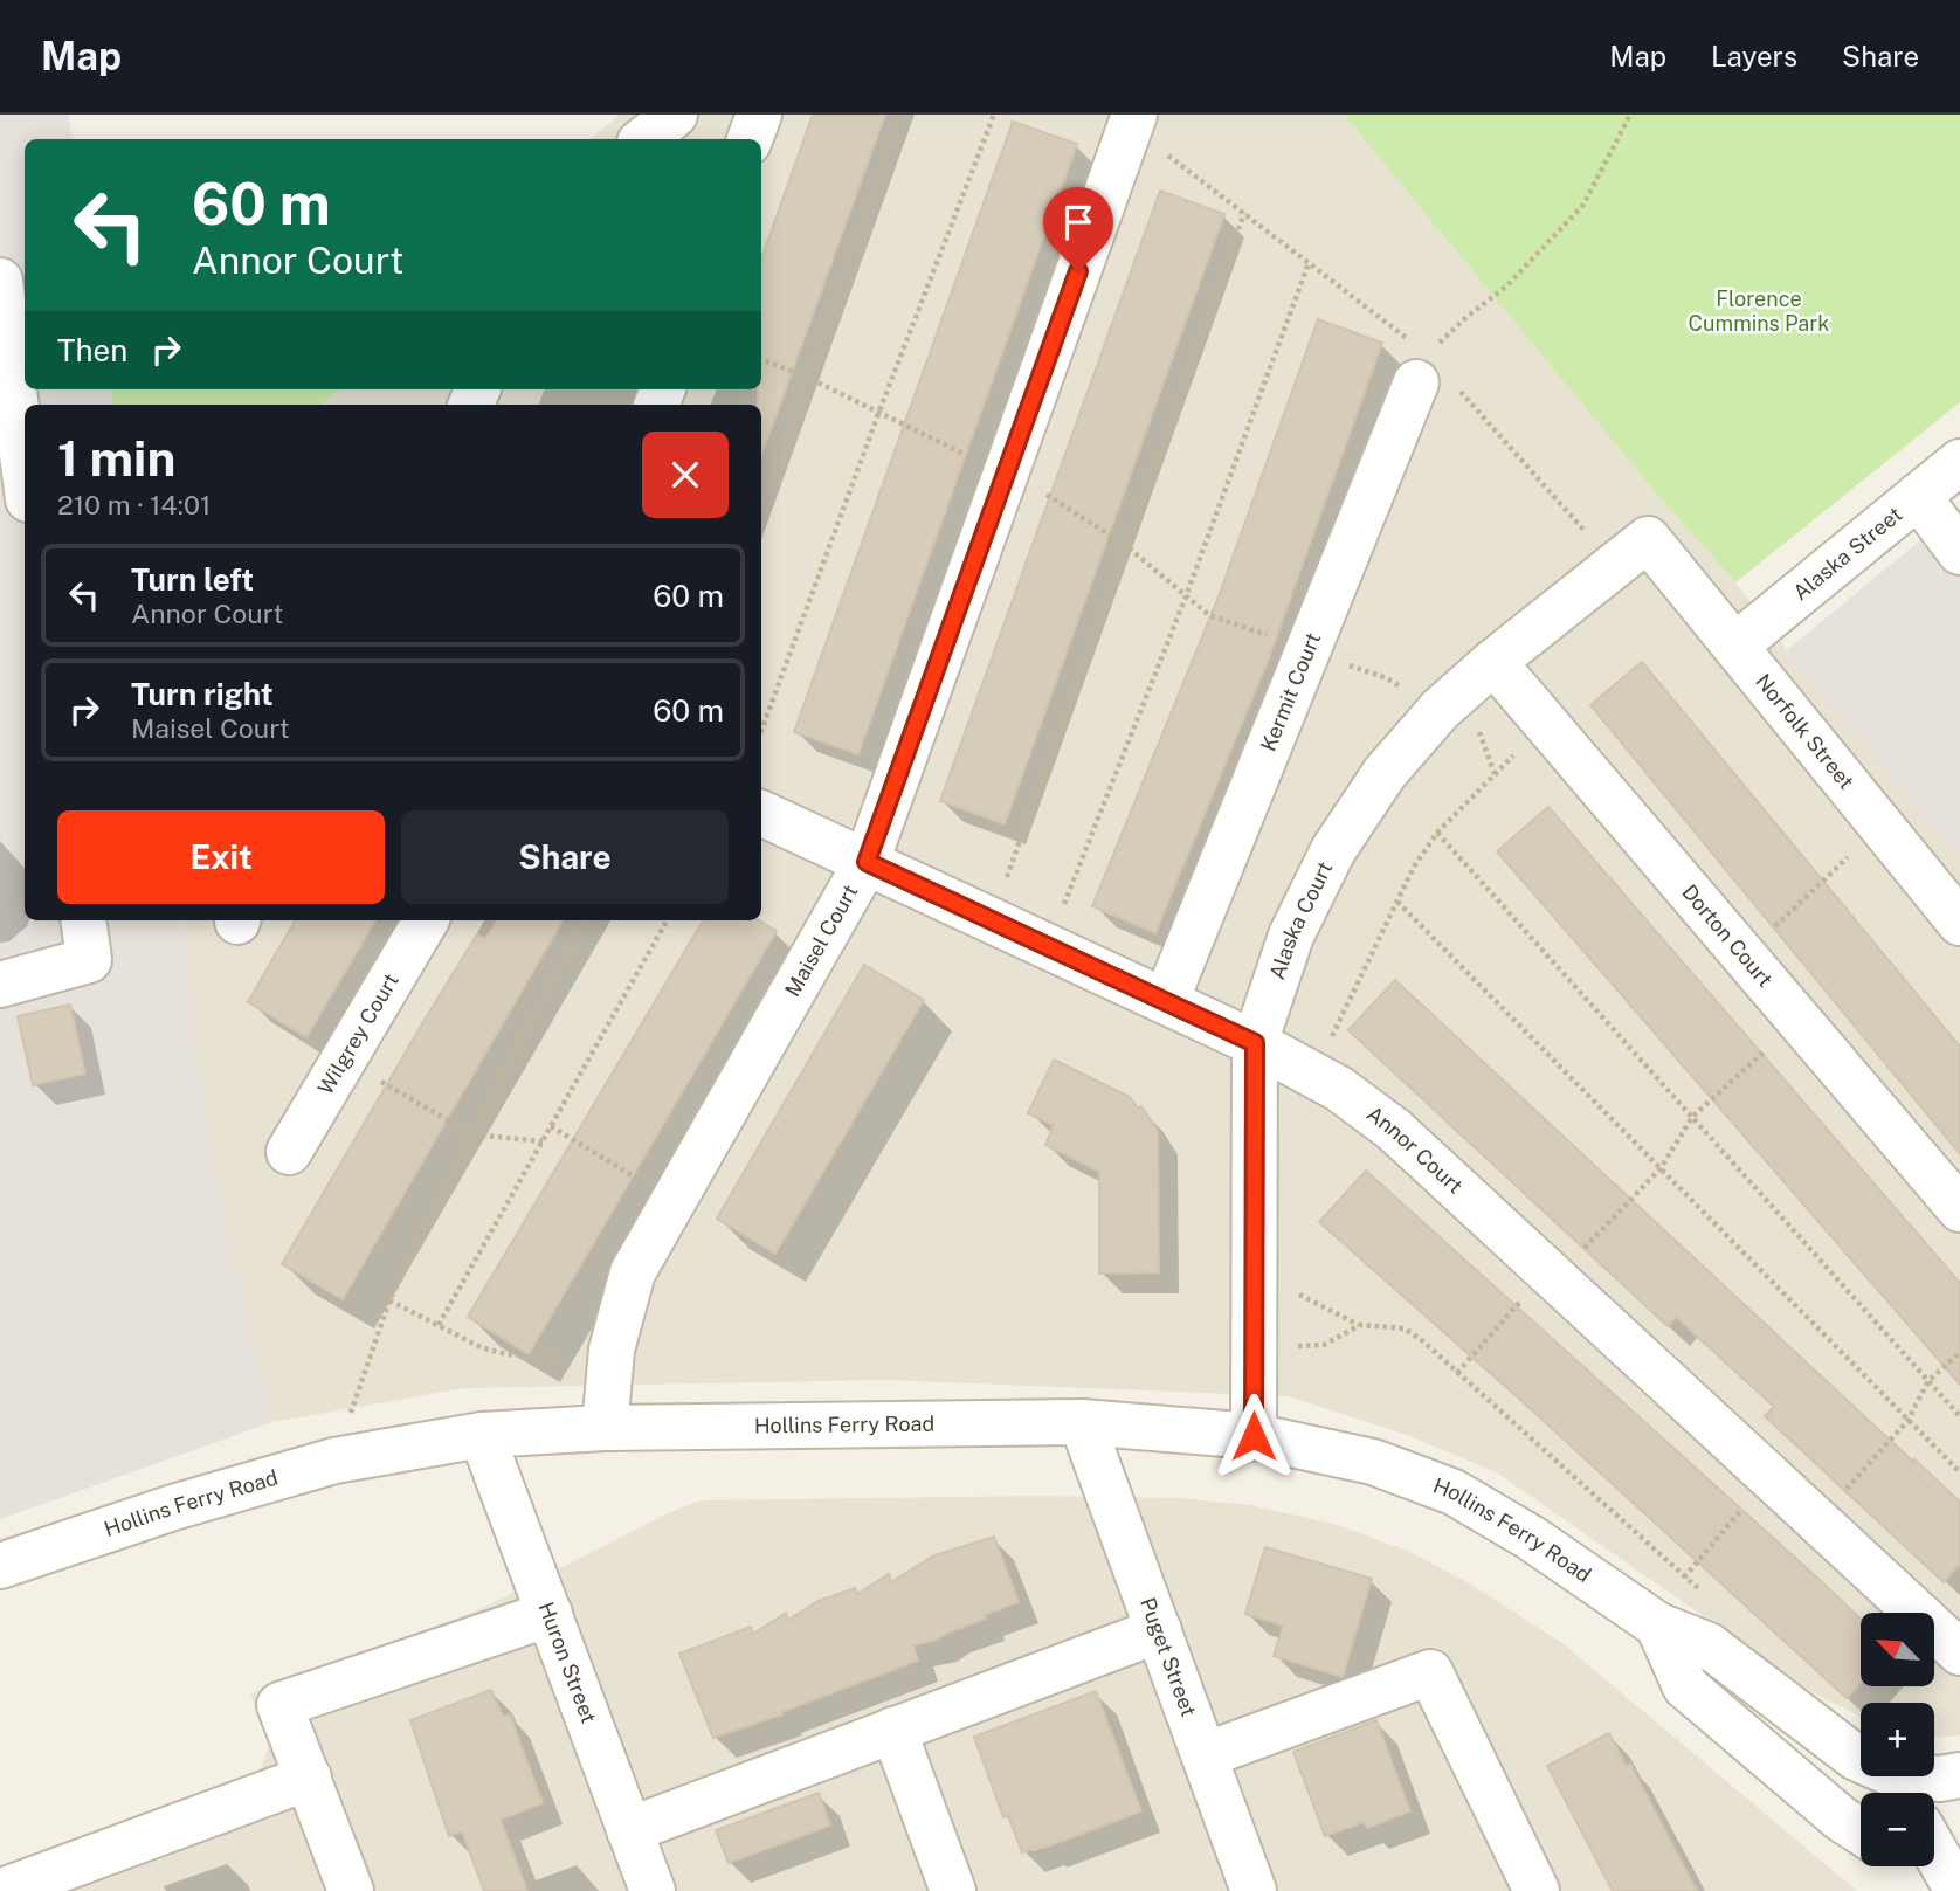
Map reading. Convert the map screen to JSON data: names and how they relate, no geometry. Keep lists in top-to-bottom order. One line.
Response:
{"streets":{"street":["Alaska Street","Kermit Court","Norfolk Street","Alaska Court","Dorton Court","Maisel Court","Wilgrey Court","Annor Court","Hollins Ferry Road","Puget Street","Huron Street"]},"crossings":[["Alaska Street","Norfolk Street"],["Kermit Court","Annor Court"],["Norfolk Street","Alaska Court"],["Alaska Court","Dorton Court"],["Alaska Court","Annor Court"],["Alaska Court","Hollins Ferry Road"],["Maisel Court","Annor Court"],["Maisel Court","Hollins Ferry Road"],["Hollins Ferry Road","Puget Street"],["Hollins Ferry Road","Huron Street"]],"parks":["Florence Cummins Park"],"north":"top left","page":{"header":"Map","nav":["Map","Layers","Share"],"turn":["60 m","Annor Court"],"then":"Then","heading":["1 min","210 m · 14:01"],"list":[{"name":"Turn left","note":"Annor Court","value":"60 m"},{"name":"Turn right","note":"Maisel Court","value":"60 m"}],"buttons":["Exit","Share"],"map_buttons":["+","−"]}}
